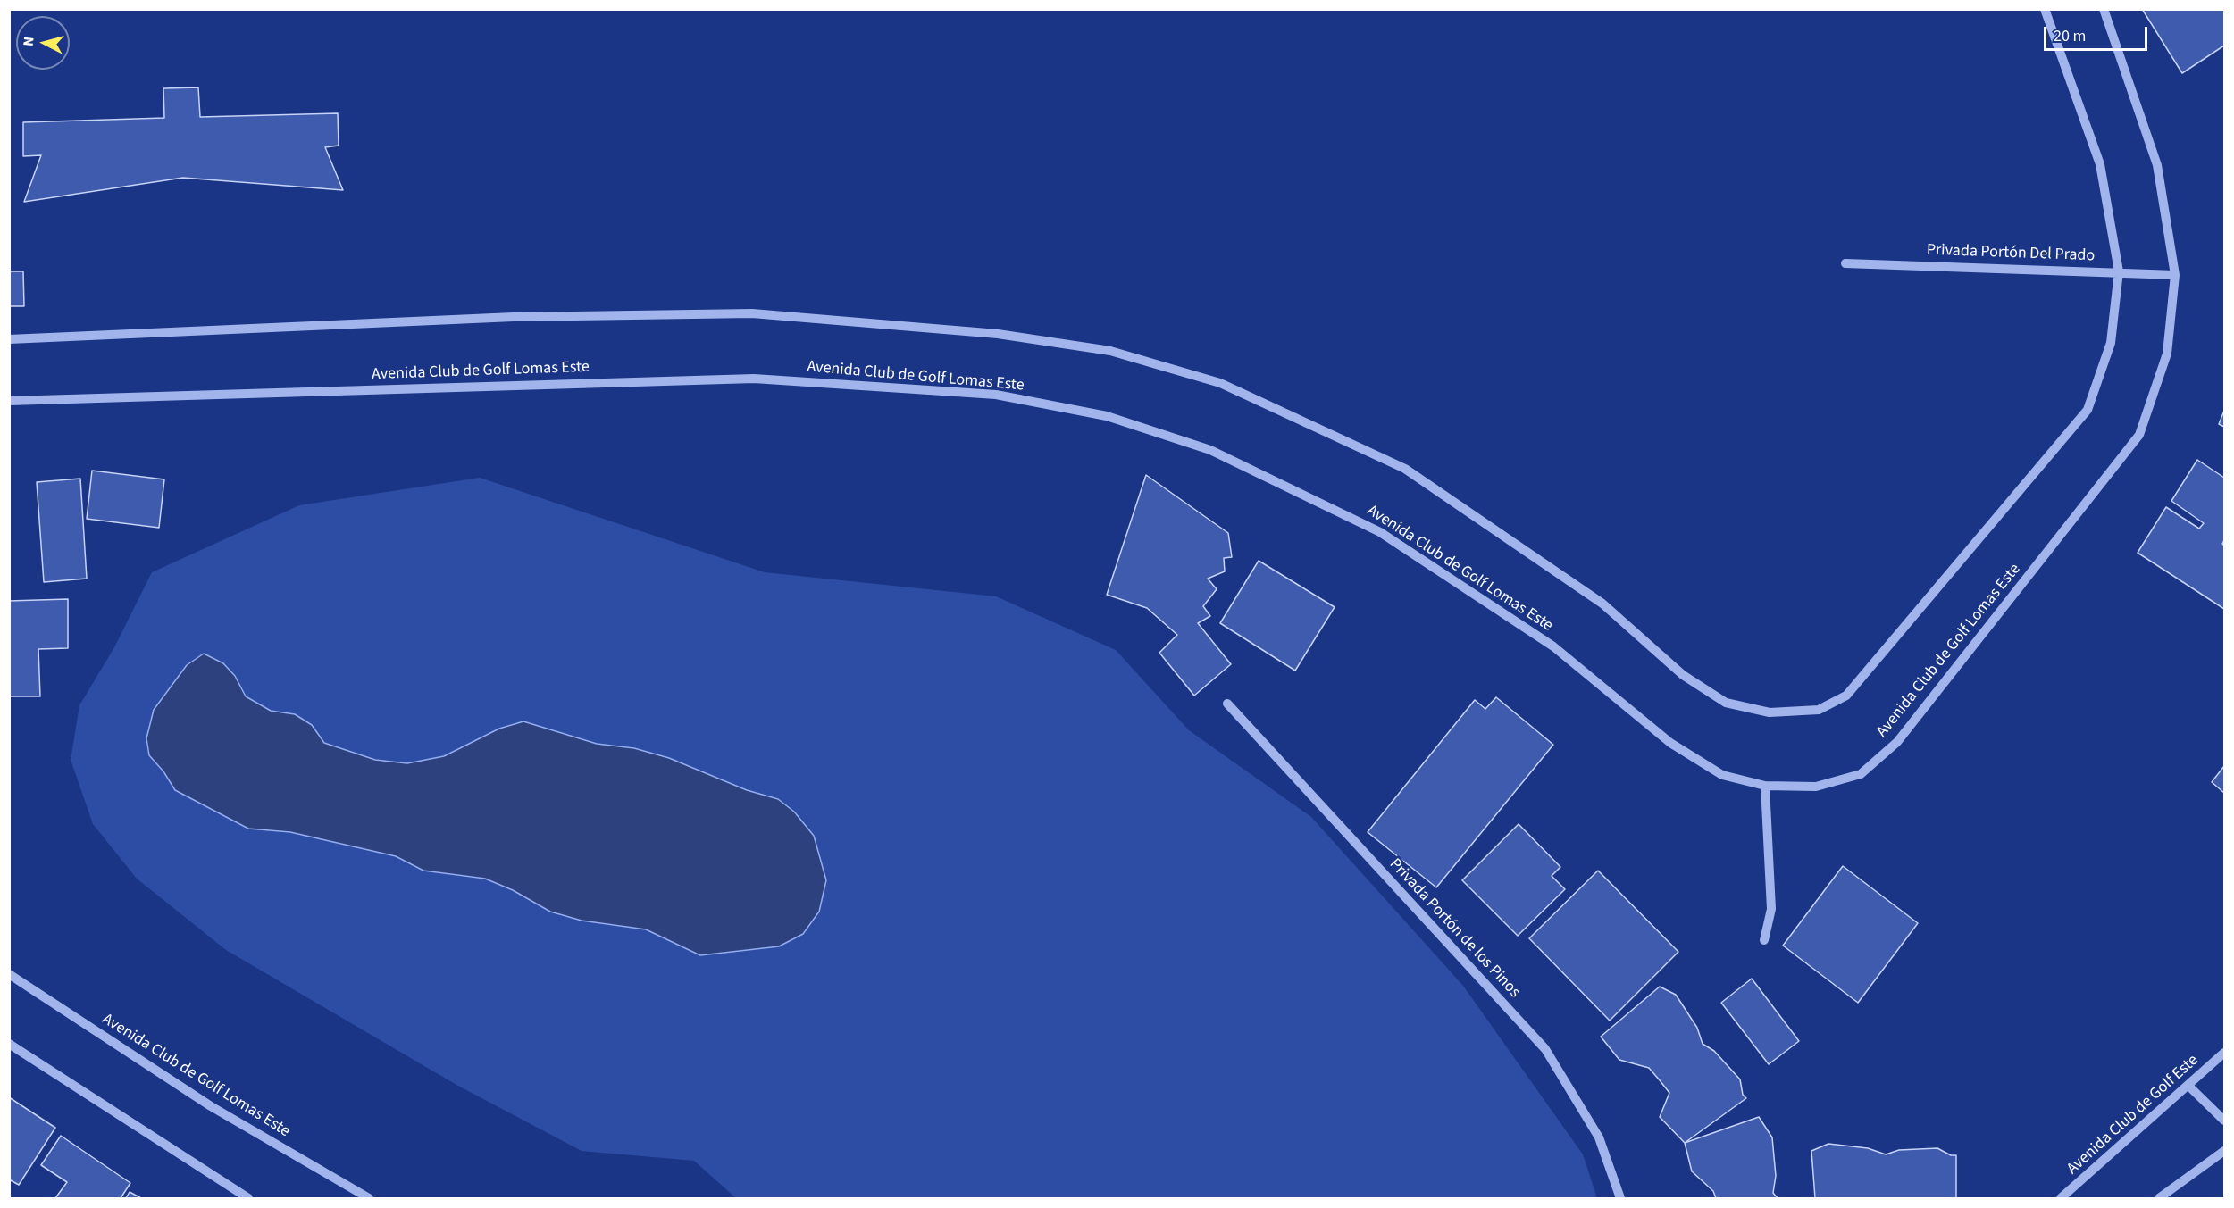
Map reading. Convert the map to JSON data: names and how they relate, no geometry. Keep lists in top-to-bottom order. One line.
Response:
{"streets":{"street":["Privada Portón Del Prado","Avenida Club de Golf Lomas Este","Privada Portón de los Pinos","Avenida Club de Golf Este"]},"crossings":[["Privada Portón Del Prado","Avenida Club de Golf Lomas Este"]],"scale_bar":"20 m","north":"left"}
